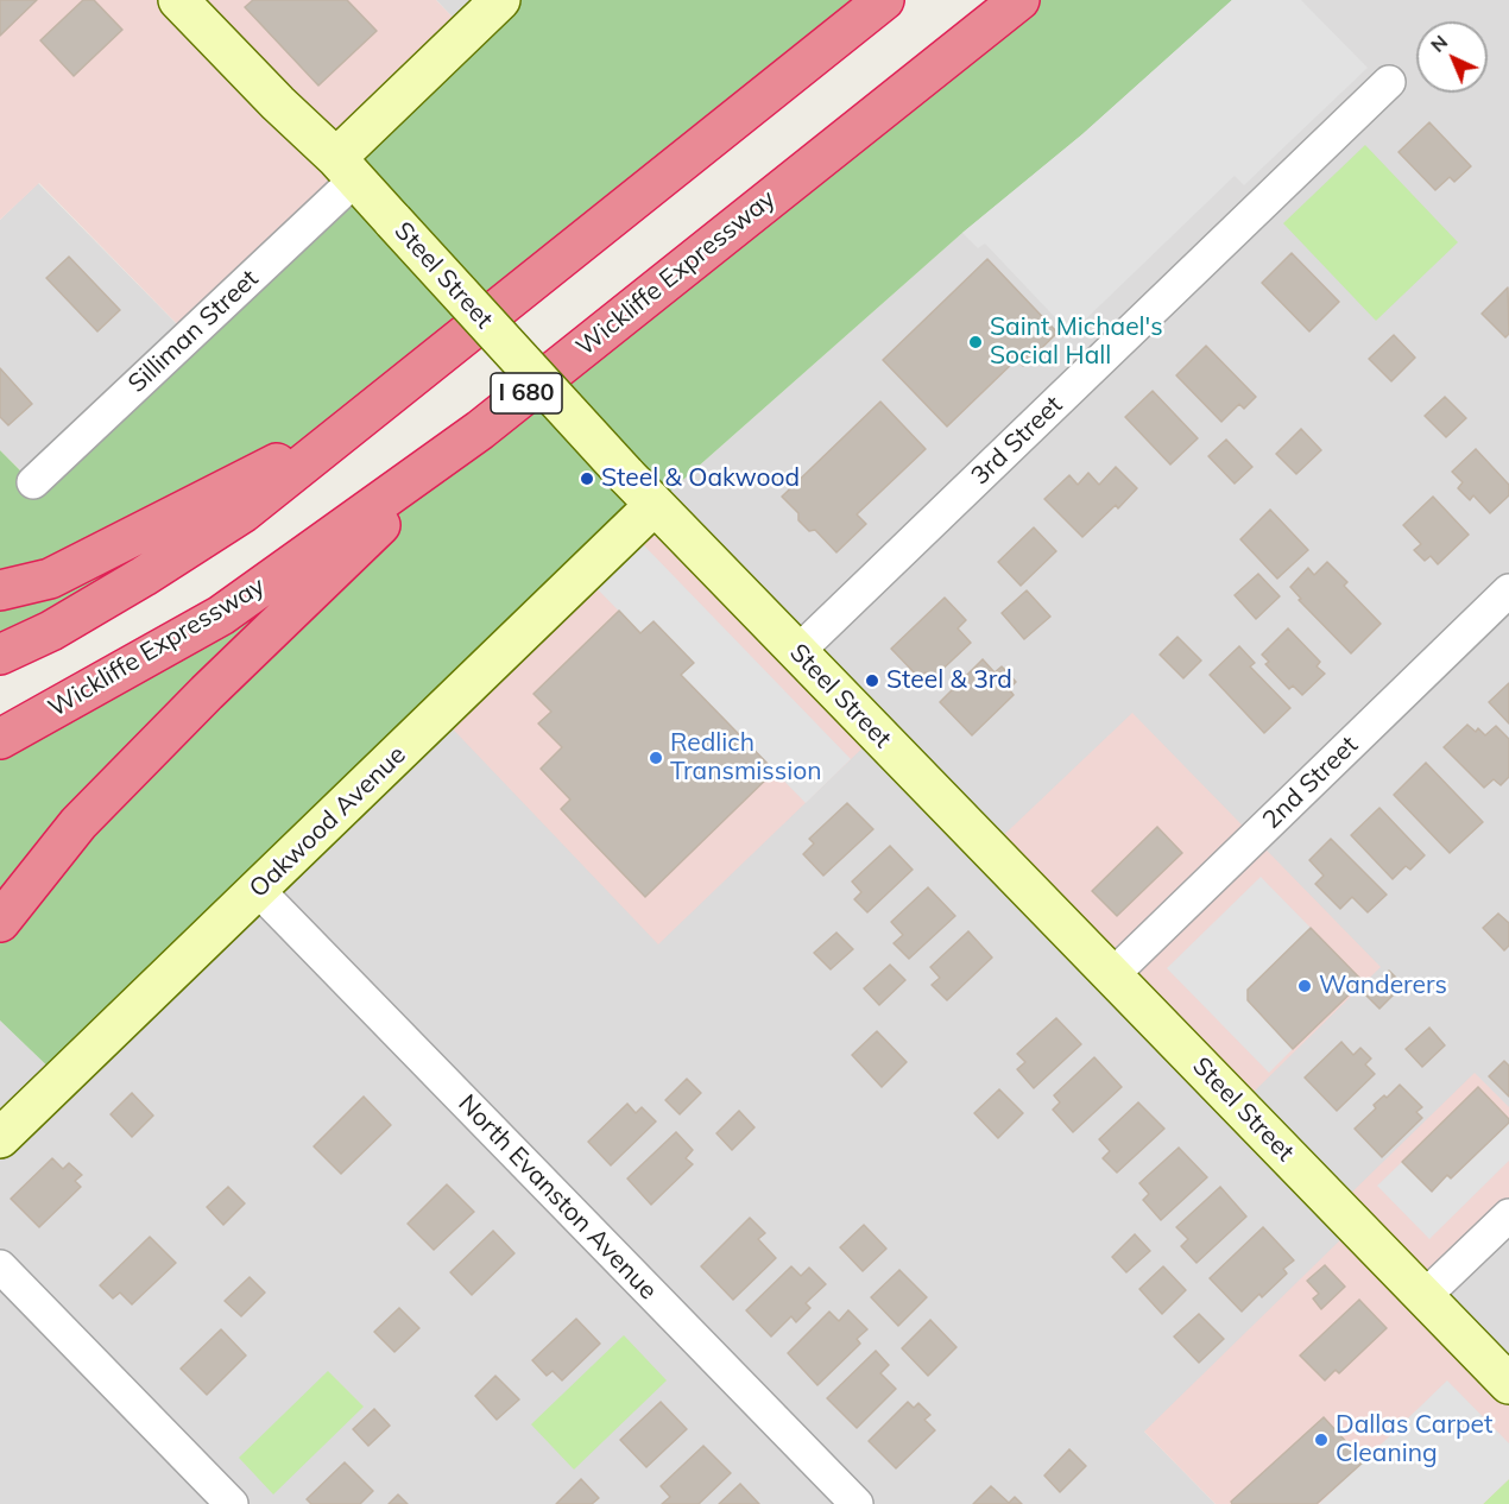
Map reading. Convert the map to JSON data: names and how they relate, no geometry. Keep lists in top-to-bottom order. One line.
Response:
{"streets":{"highway":["Wickliffe Expressway","I 680"],"street":["Steel Street","Silliman Street","3rd Street","2nd Street","Oakwood Avenue","North Evanston Avenue"]},"crossings":[["Steel Street","Silliman Street"],["Steel Street","3rd Street"],["Steel Street","2nd Street"],["Steel Street","Oakwood Avenue"],["Oakwood Avenue","North Evanston Avenue"]],"places":["Saint Michael's Social Hall","Steel & Oakwood","Steel & 3rd","Redlich Transmission","Wanderers","Dallas Carpet Cleaning"],"north":"top left"}
